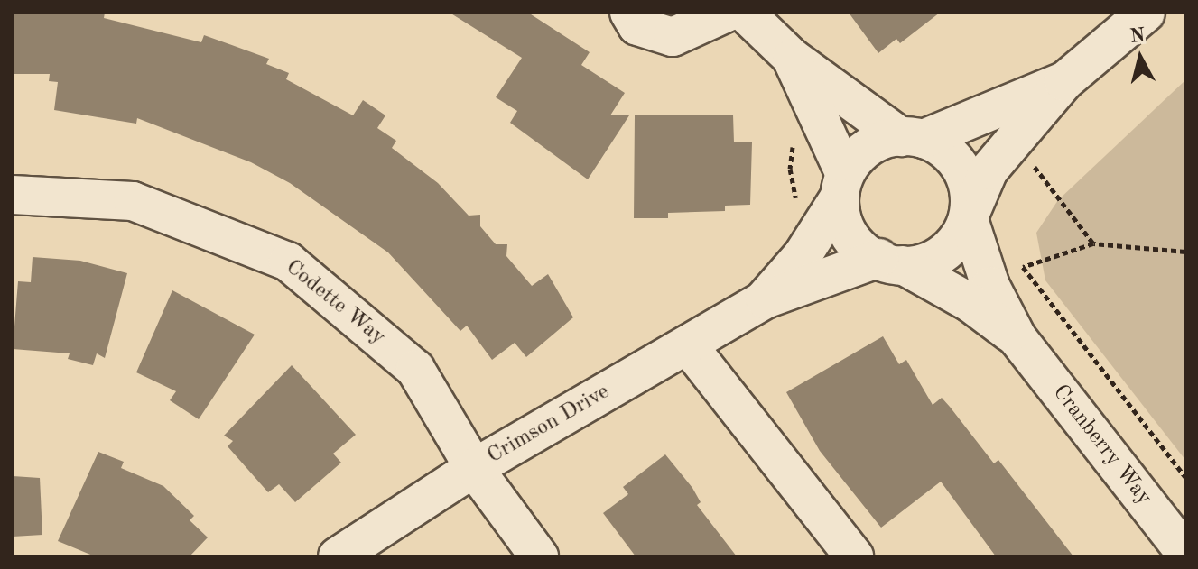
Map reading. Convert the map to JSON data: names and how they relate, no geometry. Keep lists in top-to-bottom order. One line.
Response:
{"streets":{"street":["Codette Way","Crimson Drive","Cranberry Way"]},"crossings":[["Codette Way","Crimson Drive"],["Crimson Drive","Cranberry Way"]],"north":"top"}
